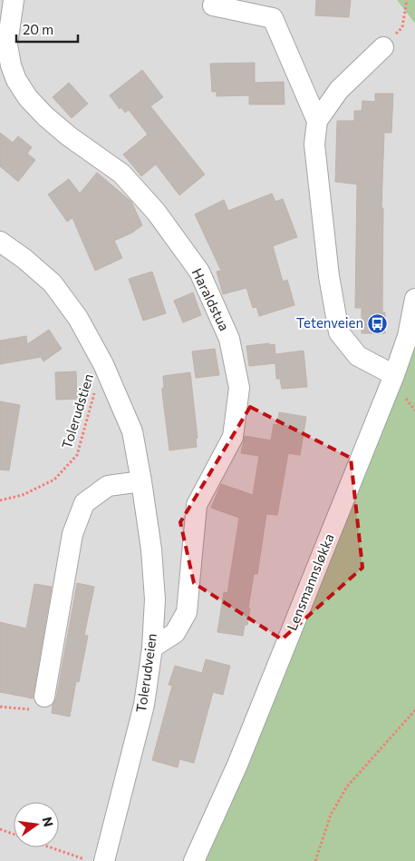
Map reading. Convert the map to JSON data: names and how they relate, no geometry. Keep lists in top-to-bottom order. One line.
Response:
{"streets":{"street":["Haraldstua","Lensmannsløkka","Tolerudveien"],"path":["Tolerudstien"]},"crossings":[["Haraldstua","Tolerudveien"],["Tolerudstien","Tolerudveien"]],"places":{"bus stop":["Tetenveien"]},"scale_bar":"20 m","north":"right"}
